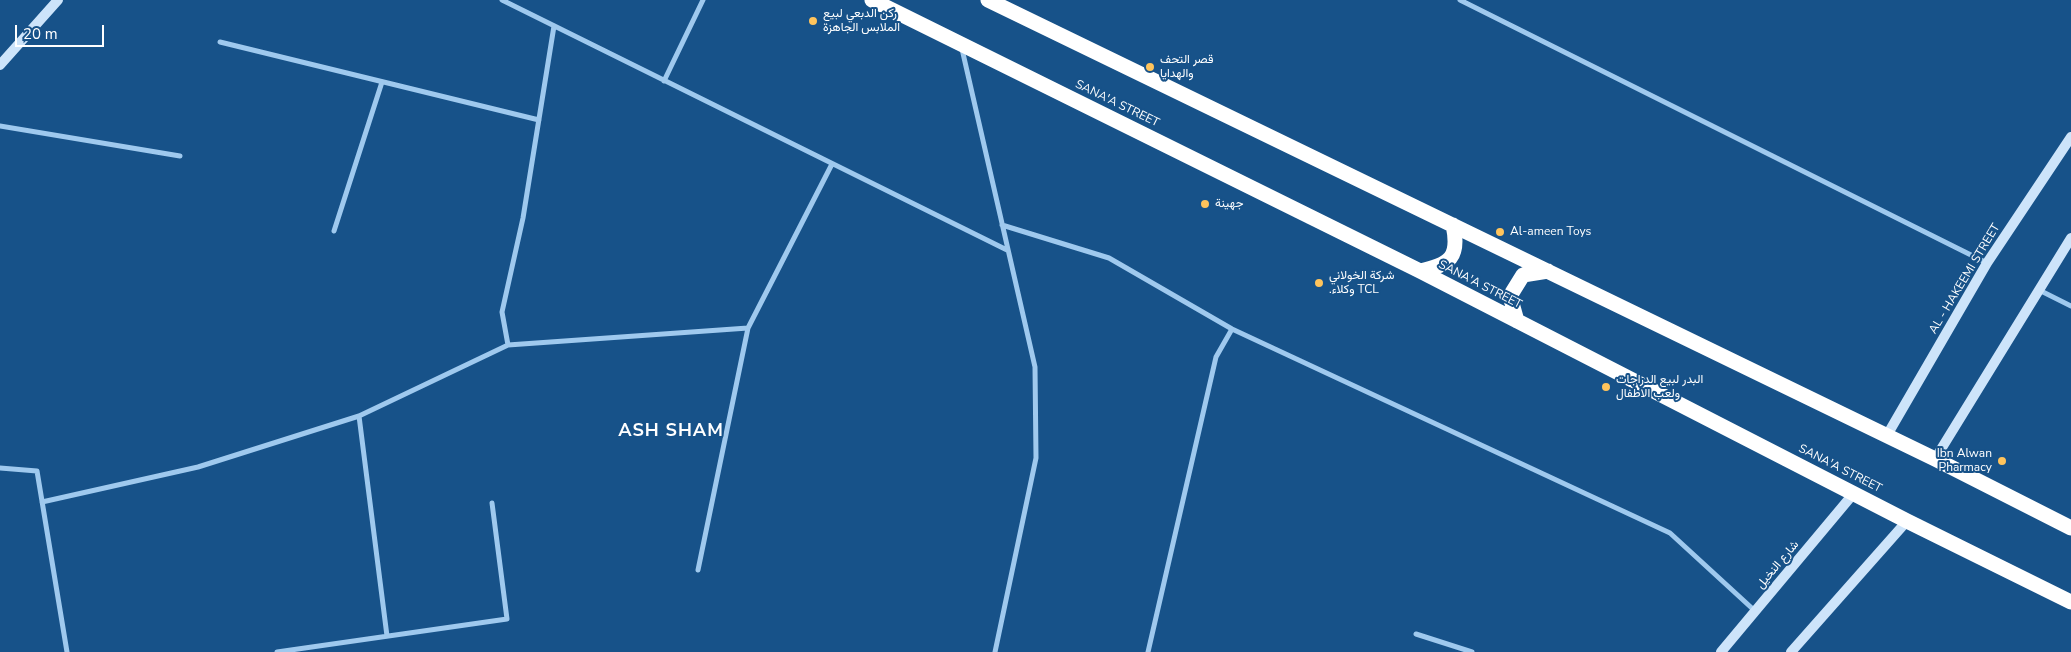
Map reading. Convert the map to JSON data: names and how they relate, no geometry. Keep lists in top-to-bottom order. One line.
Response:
{"streets":{"highway":["SANA'A STREET"],"street":["AL - HAKEEMI STREET","شارع النخيل"]},"crossings":[["SANA'A STREET","شارع النخيل"]],"districts":["ASH SHAM"],"places":["ركن الدبعي لبيع الملابس الجاهزة","قصر التحف والهدايا","جهينة","Al-ameen Toys","شركة الخولاني .وكلاء TCL","البدر لبيع الدراجات ولعب الاطفال","Ibn Alwan Pharmacy"],"scale_bar":"20 m"}
